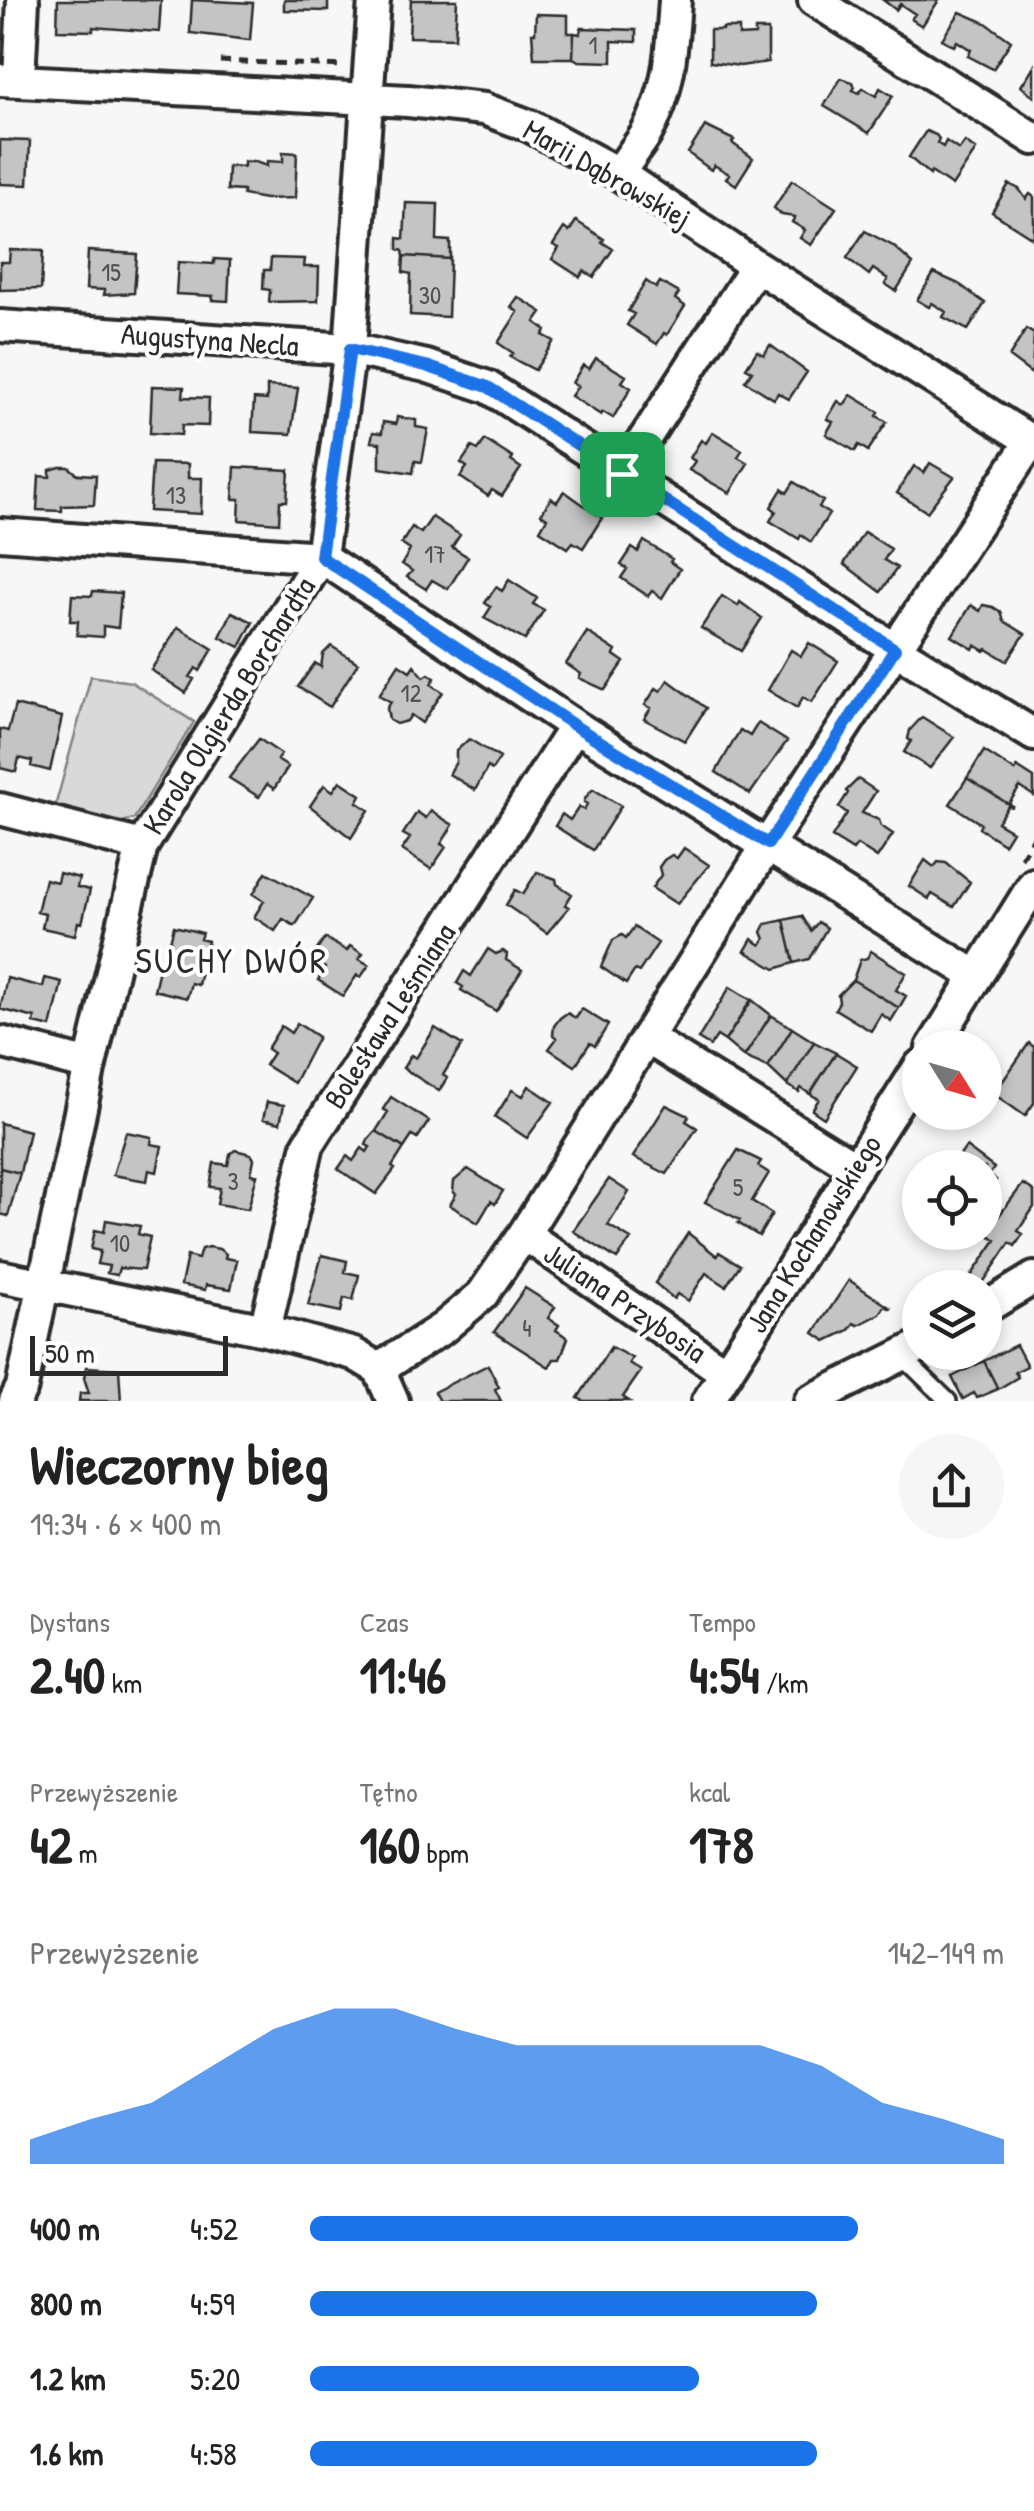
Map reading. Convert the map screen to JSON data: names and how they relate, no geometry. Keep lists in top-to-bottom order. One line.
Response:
{"streets":{"street":["Marii Dąbrowskiej","Augustyna Necla","Karola Olgierda Borchardta","Bolesława Leśmiana","Jana Kochanowskiego","Juliana Przybosia"]},"crossings":[["Marii Dąbrowskiej","Karola Olgierda Borchardta"],["Marii Dąbrowskiej","Juliana Przybosia"],["Augustyna Necla","Karola Olgierda Borchardta"],["Augustyna Necla","Juliana Przybosia"],["Jana Kochanowskiego","Juliana Przybosia"]],"districts":["SUCHY DWÓR"],"house_numbers":["1","15","30","13","17","12","3","5","10","4"],"scale_bar":"50 m","north":"bottom right","page":{"scale":"50 m","heading":["Wieczorny bieg","19:34 · 6 × 400 m"],"stats":[["Dystans","2.40 km"],["Czas","11:46"],["Tempo","4:54 /km"],["Przewyższenie","42 m"],["Tętno","160 bpm"],["kcal","178"]],"chart":["Przewyższenie","142–149 m"],"list":[{"name":"400 m","note":"4:52"},{"name":"800 m","note":"4:59"},{"name":"1.2 km","note":"5:20"},{"name":"1.6 km","note":"4:58"}]}}
